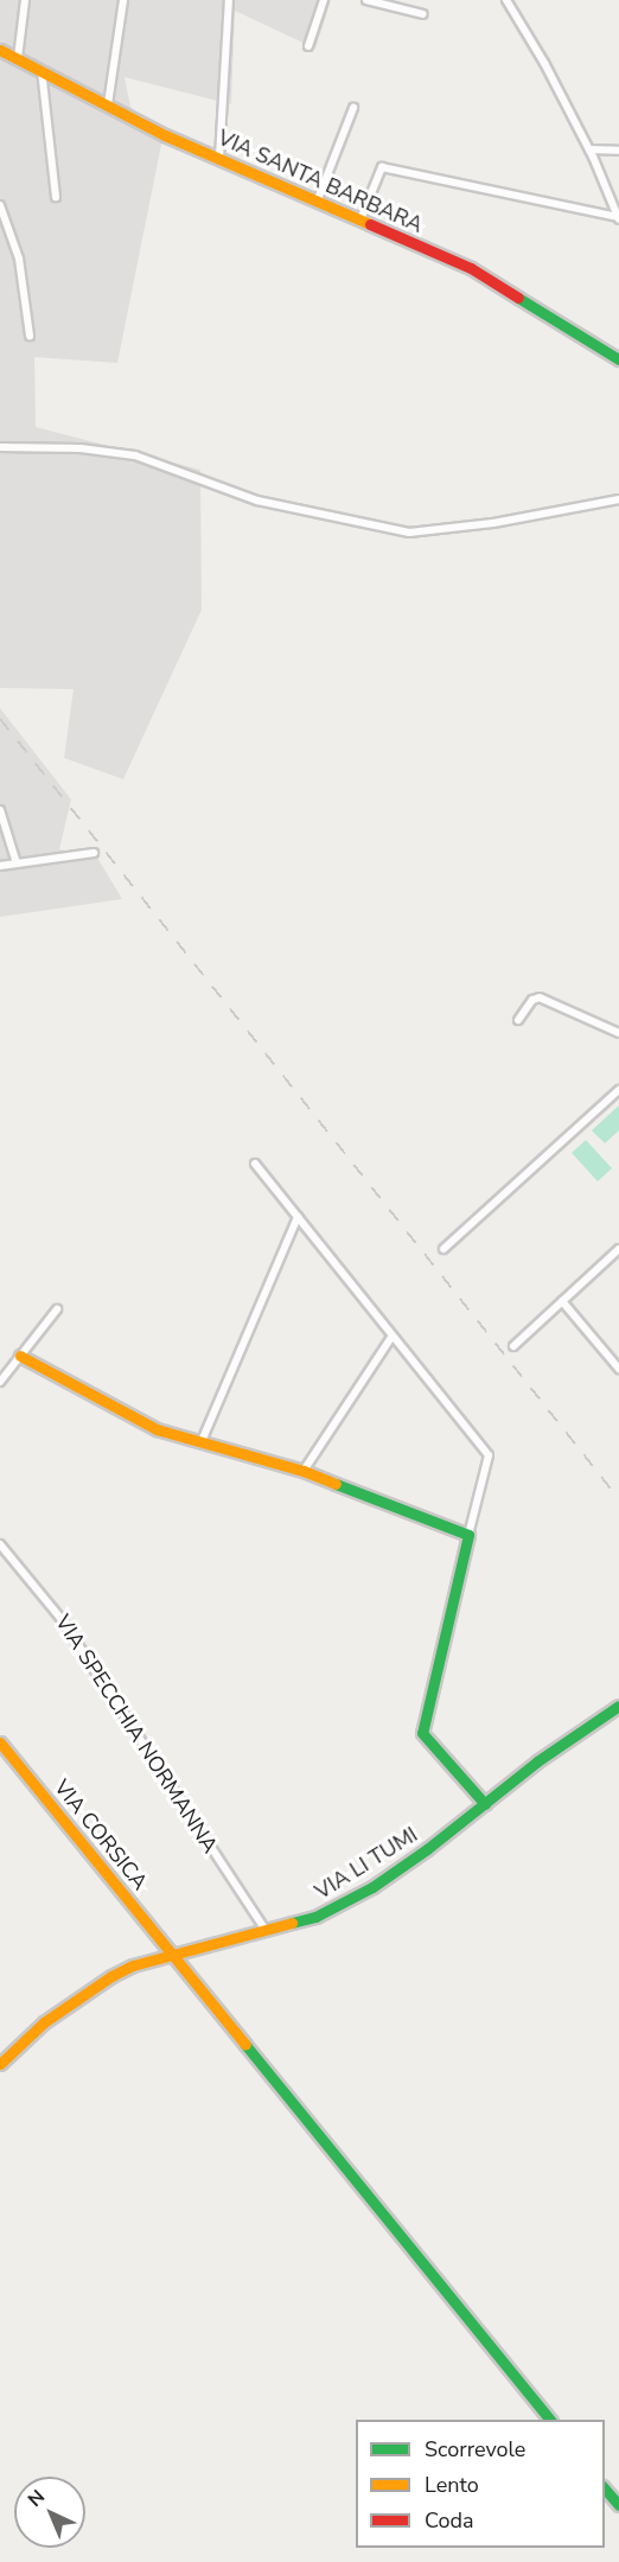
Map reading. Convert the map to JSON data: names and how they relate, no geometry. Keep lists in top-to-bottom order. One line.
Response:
{"streets":{"street":["VIA SANTA BARBARA","VIA SPECCHIA NORMANNA","VIA CORSICA","VIA LI TUMI"]},"crossings":[["VIA SPECCHIA NORMANNA","VIA LI TUMI"],["VIA CORSICA","VIA LI TUMI"]],"legend":["Scorrevole","Lento","Coda"],"north":"top left"}
